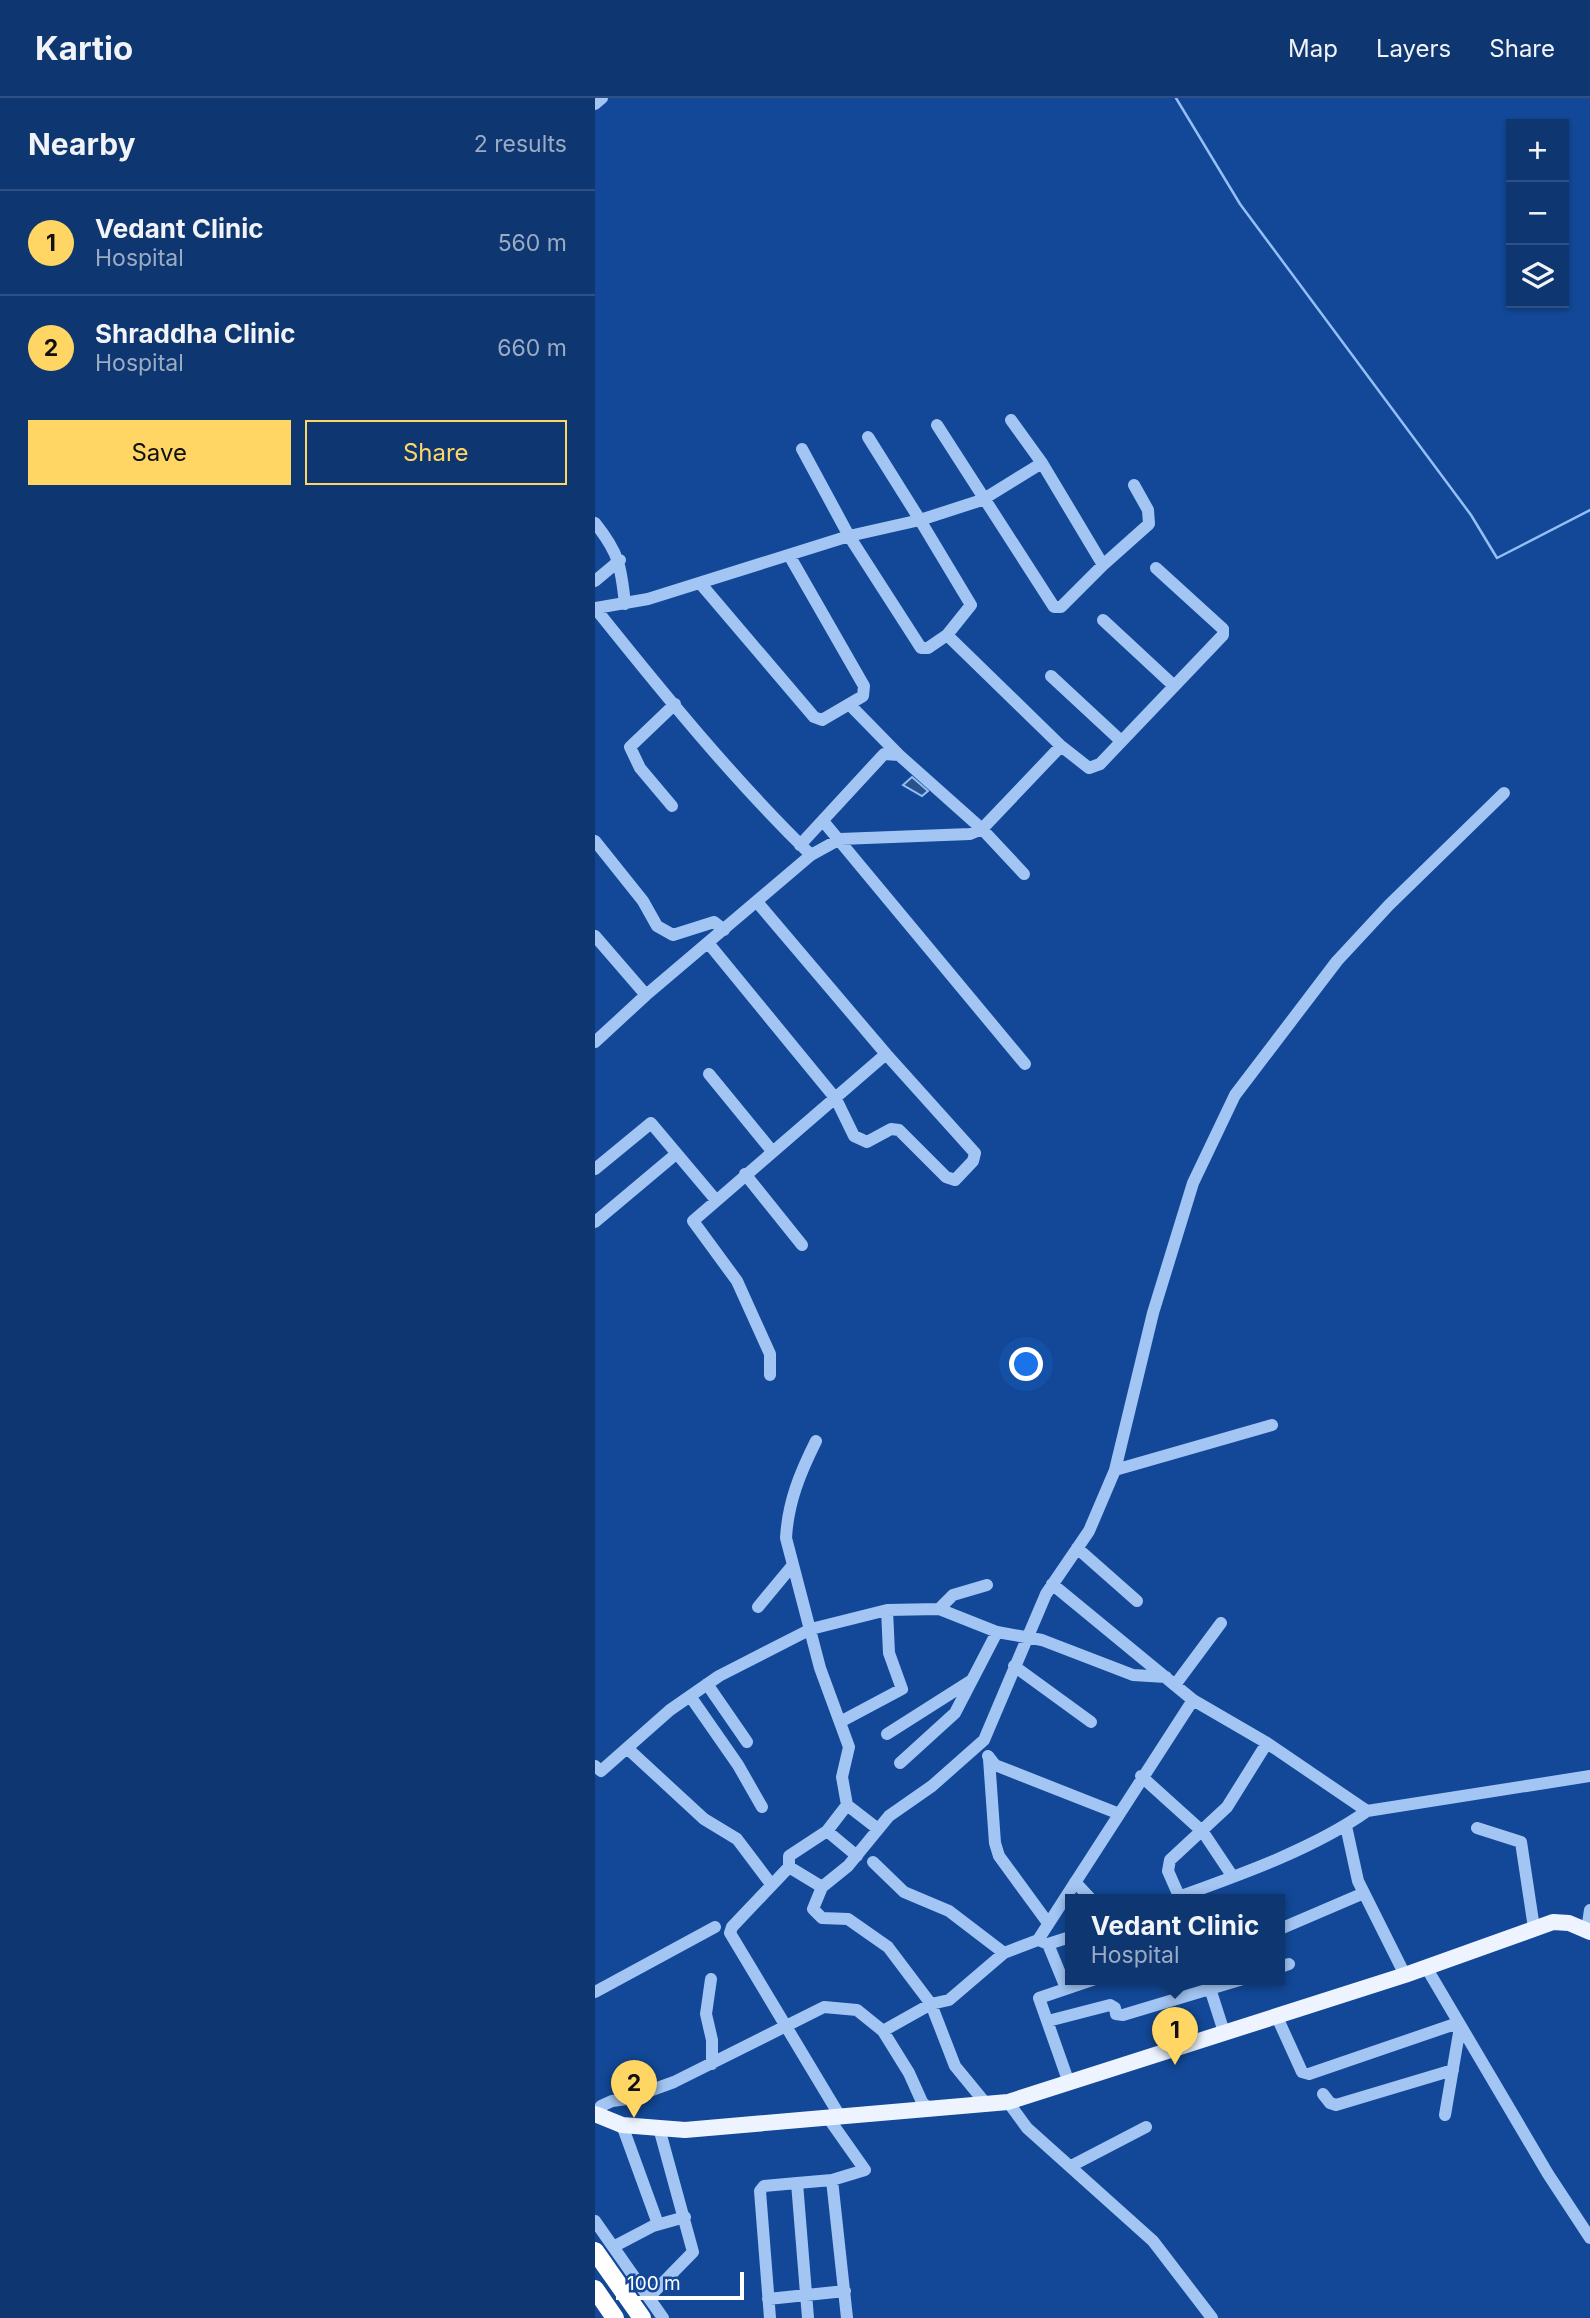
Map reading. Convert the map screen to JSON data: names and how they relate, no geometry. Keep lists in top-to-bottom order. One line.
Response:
{"scale_bar":"100 m","page":{"header":"Kartio","nav":["Map","Layers","Share"],"heading":["Nearby","2 results"],"map_buttons":["+","−"],"list":[{"mark":"1","name":"Vedant Clinic","note":"Hospital","value":"560 m"},{"mark":"2","name":"Shraddha Clinic","note":"Hospital","value":"660 m"}],"buttons":["Save","Share"],"popup":["Vedant Clinic","Hospital"],"pins":["1","2"],"scale":"100 m"}}
